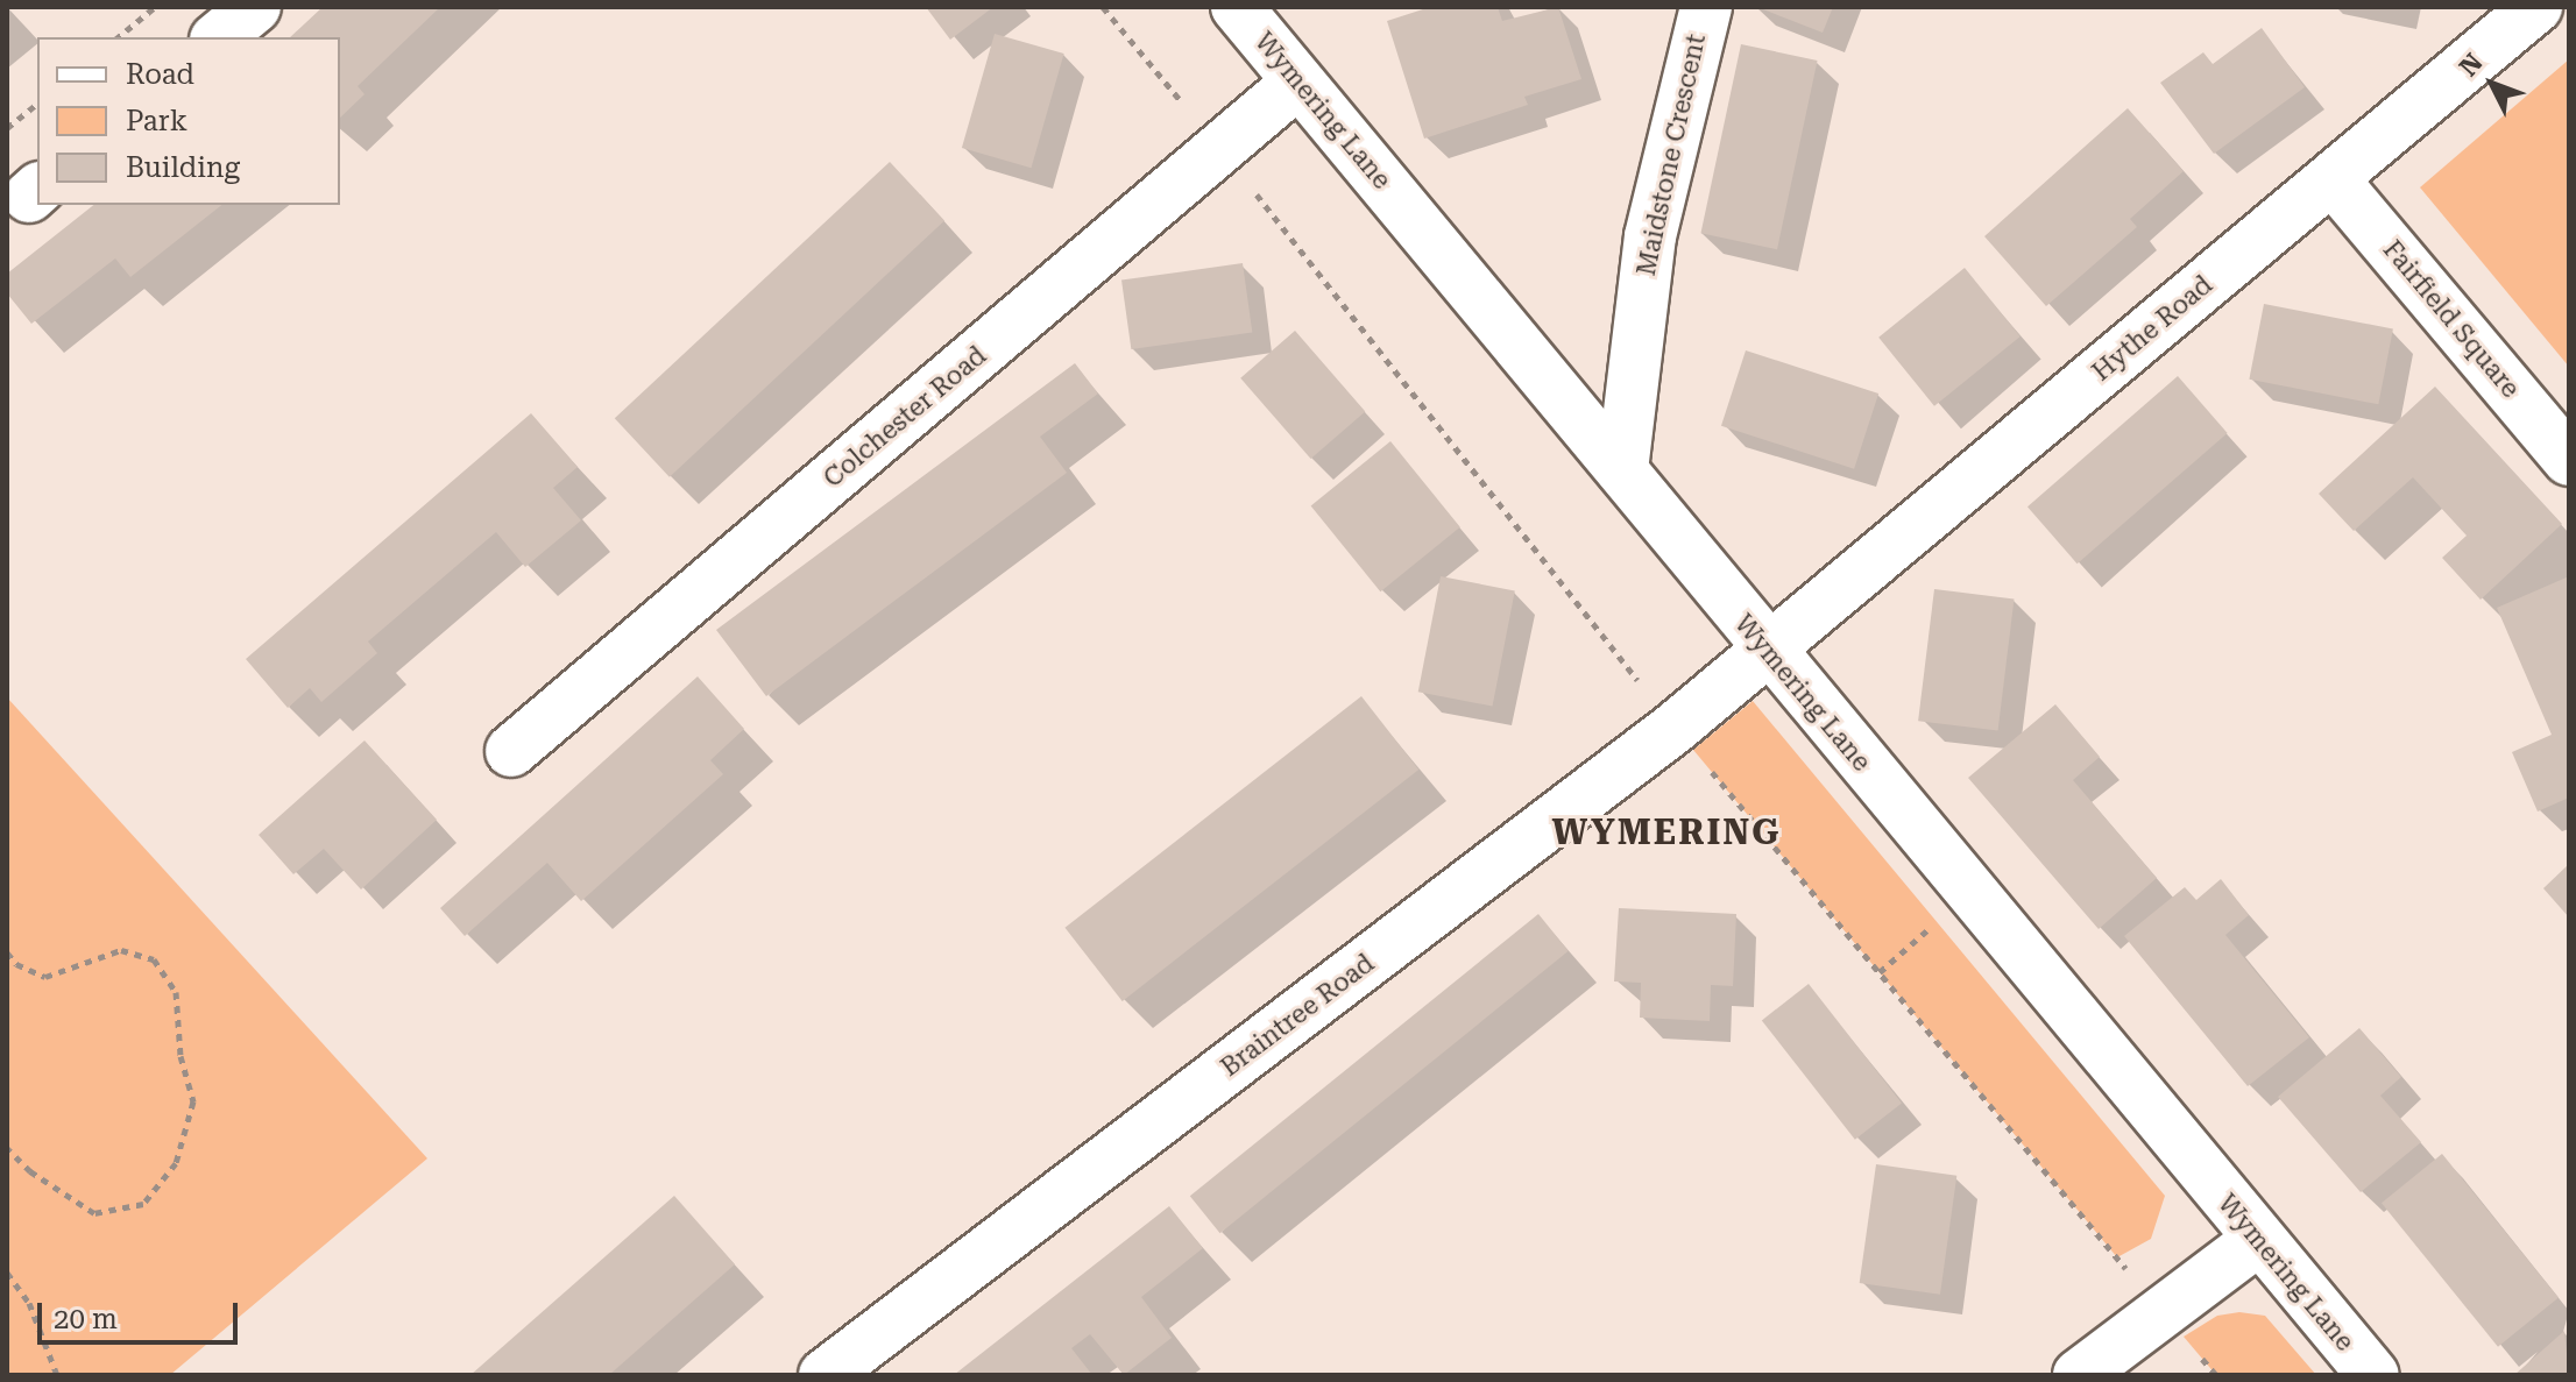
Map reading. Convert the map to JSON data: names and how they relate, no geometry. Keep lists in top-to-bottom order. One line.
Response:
{"streets":{"street":["Wymering Lane","Maidstone Crescent","Fairfield Square","Hythe Road","Colchester Road","Braintree Road"]},"crossings":[["Wymering Lane","Maidstone Crescent"],["Wymering Lane","Hythe Road"],["Wymering Lane","Colchester Road"],["Wymering Lane","Braintree Road"],["Fairfield Square","Hythe Road"],["Hythe Road","Braintree Road"]],"districts":["WYMERING"],"legend":["Road","Park","Building"],"scale_bar":"20 m","north":"top left"}
